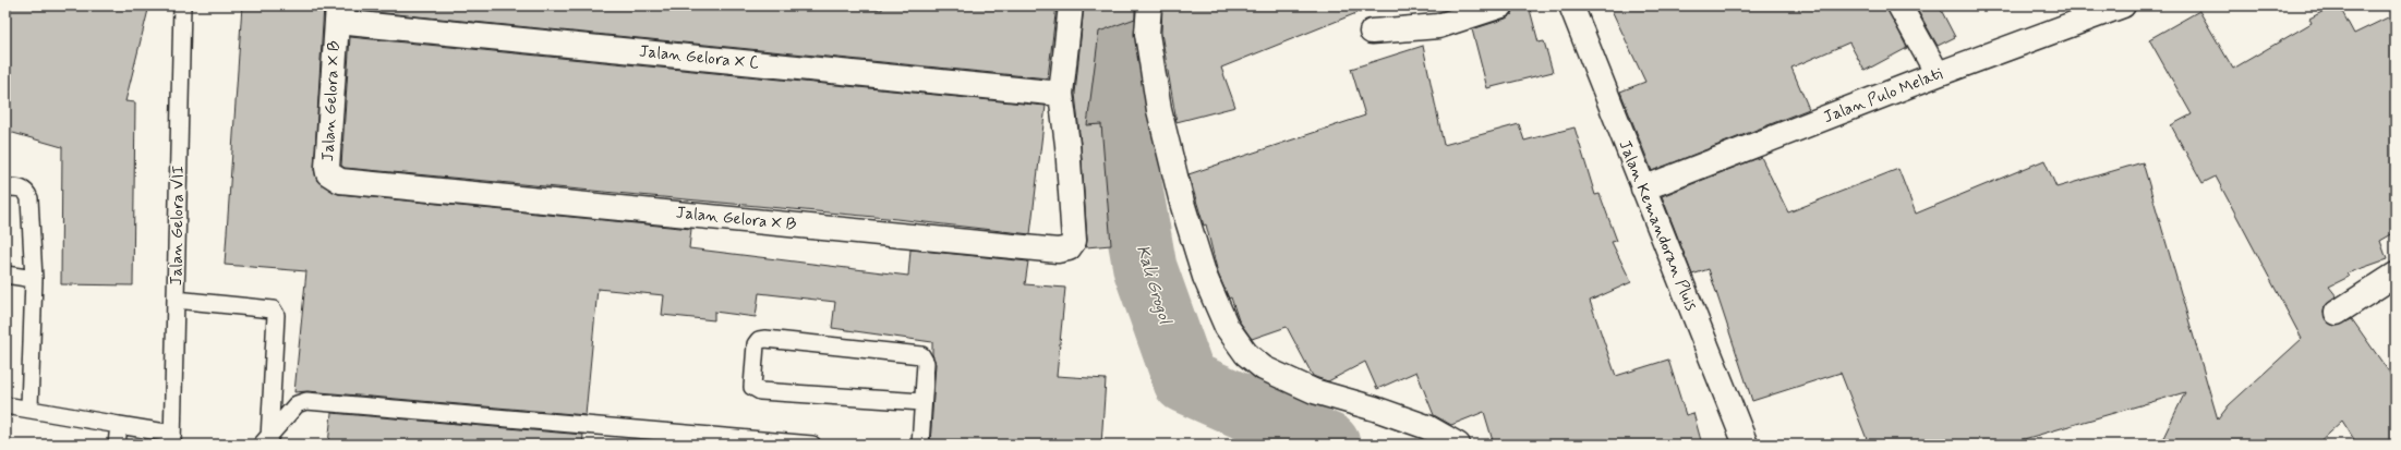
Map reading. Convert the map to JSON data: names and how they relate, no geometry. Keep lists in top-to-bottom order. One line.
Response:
{"streets":{"street":["Jalan Gelora X C","Jalan Pulo Melati","Jalan Gelora X B","Jalan Kemandoran Pluis"],"lane":["Jalan Gelora VII"]},"crossings":[["Jalan Gelora X C","Jalan Gelora X B"],["Jalan Pulo Melati","Jalan Kemandoran Pluis"]],"water":["Kali Grogol"]}
